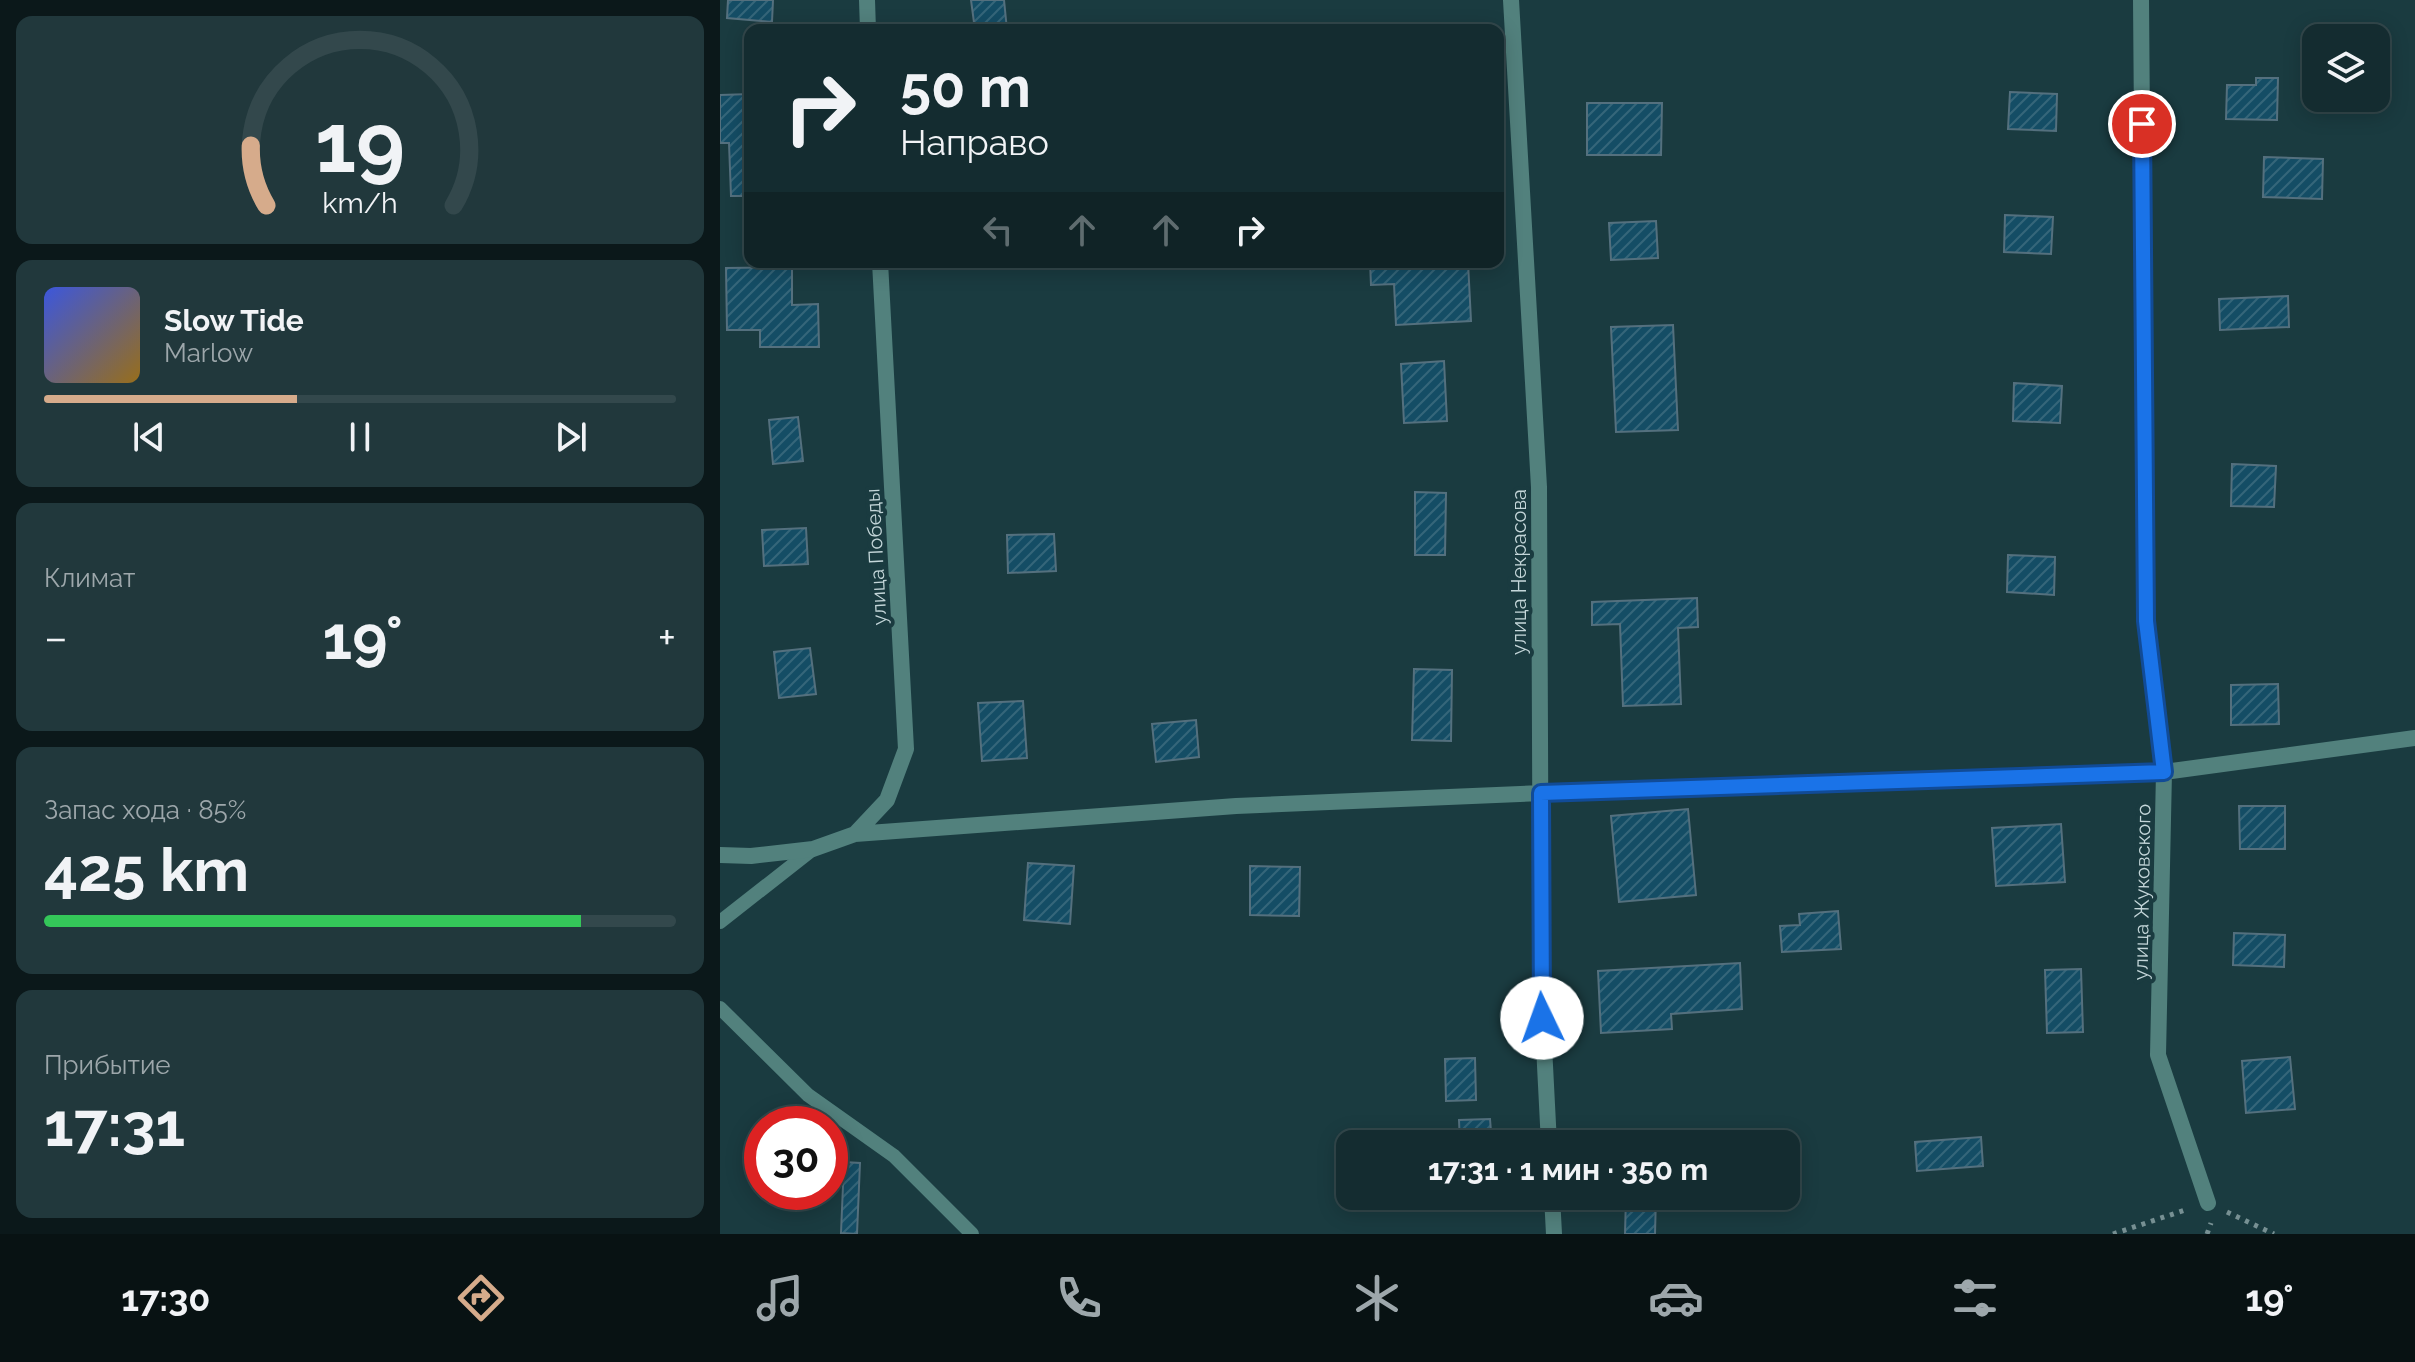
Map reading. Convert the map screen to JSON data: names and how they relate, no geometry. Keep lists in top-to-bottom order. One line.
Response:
{"streets":{"street":["улица Победы","улица Некрасова","улица Жуковского"]},"page":{"turn":["50 m","Направо"],"song":["Slow Tide","Marlow"],"tile":["Климат",["Запас хода · 85%","425 km"],["Прибытие","17:31"]],"heat":["−","19°","+"],"limit":"30","trip":"17:31 · 1 мин · 350 m","tabs":["17:30","19°"],"gauge":["19","km/h"]}}
